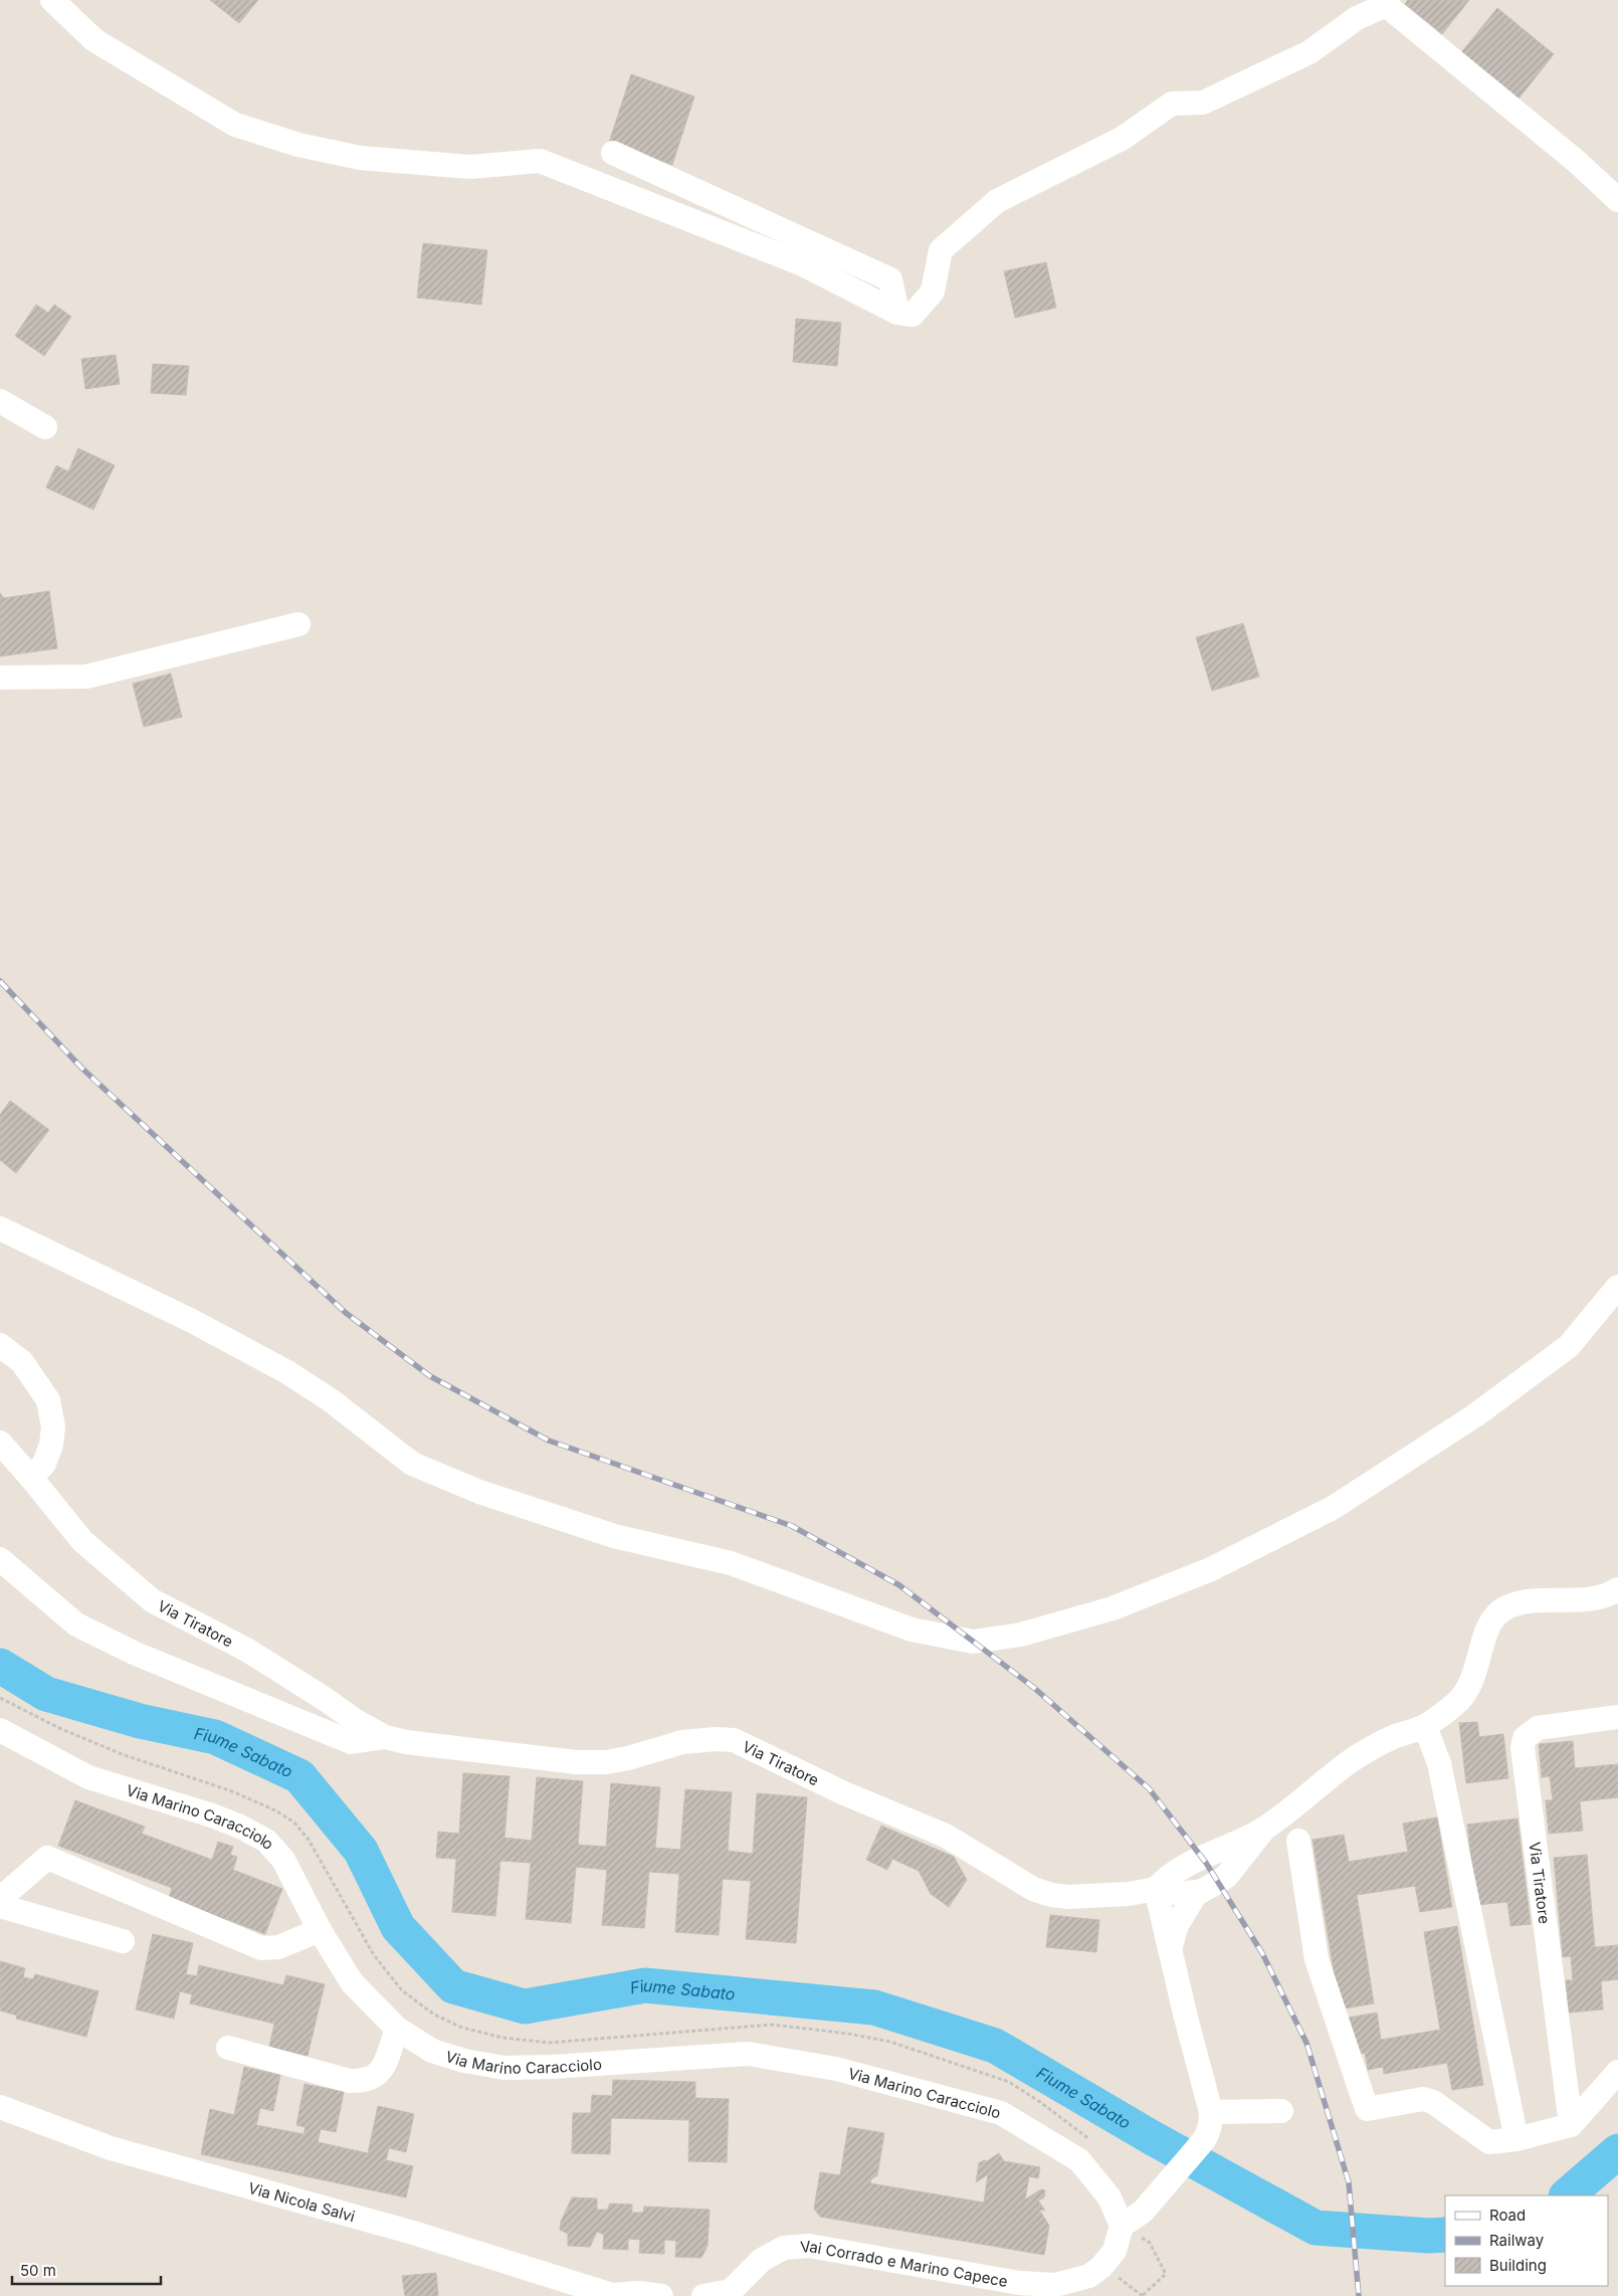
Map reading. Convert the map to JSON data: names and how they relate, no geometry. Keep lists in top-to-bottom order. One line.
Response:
{"streets":{"street":["Via Tiratore","Via Marino Caracciolo","Via Nicola Salvi","Vai Corrado e Marino Capece"]},"crossings":[["Via Marino Caracciolo","Vai Corrado e Marino Capece"]],"water":["Fiume Sabato"],"legend":["Road","Railway","Building"],"scale_bar":"50 m"}
